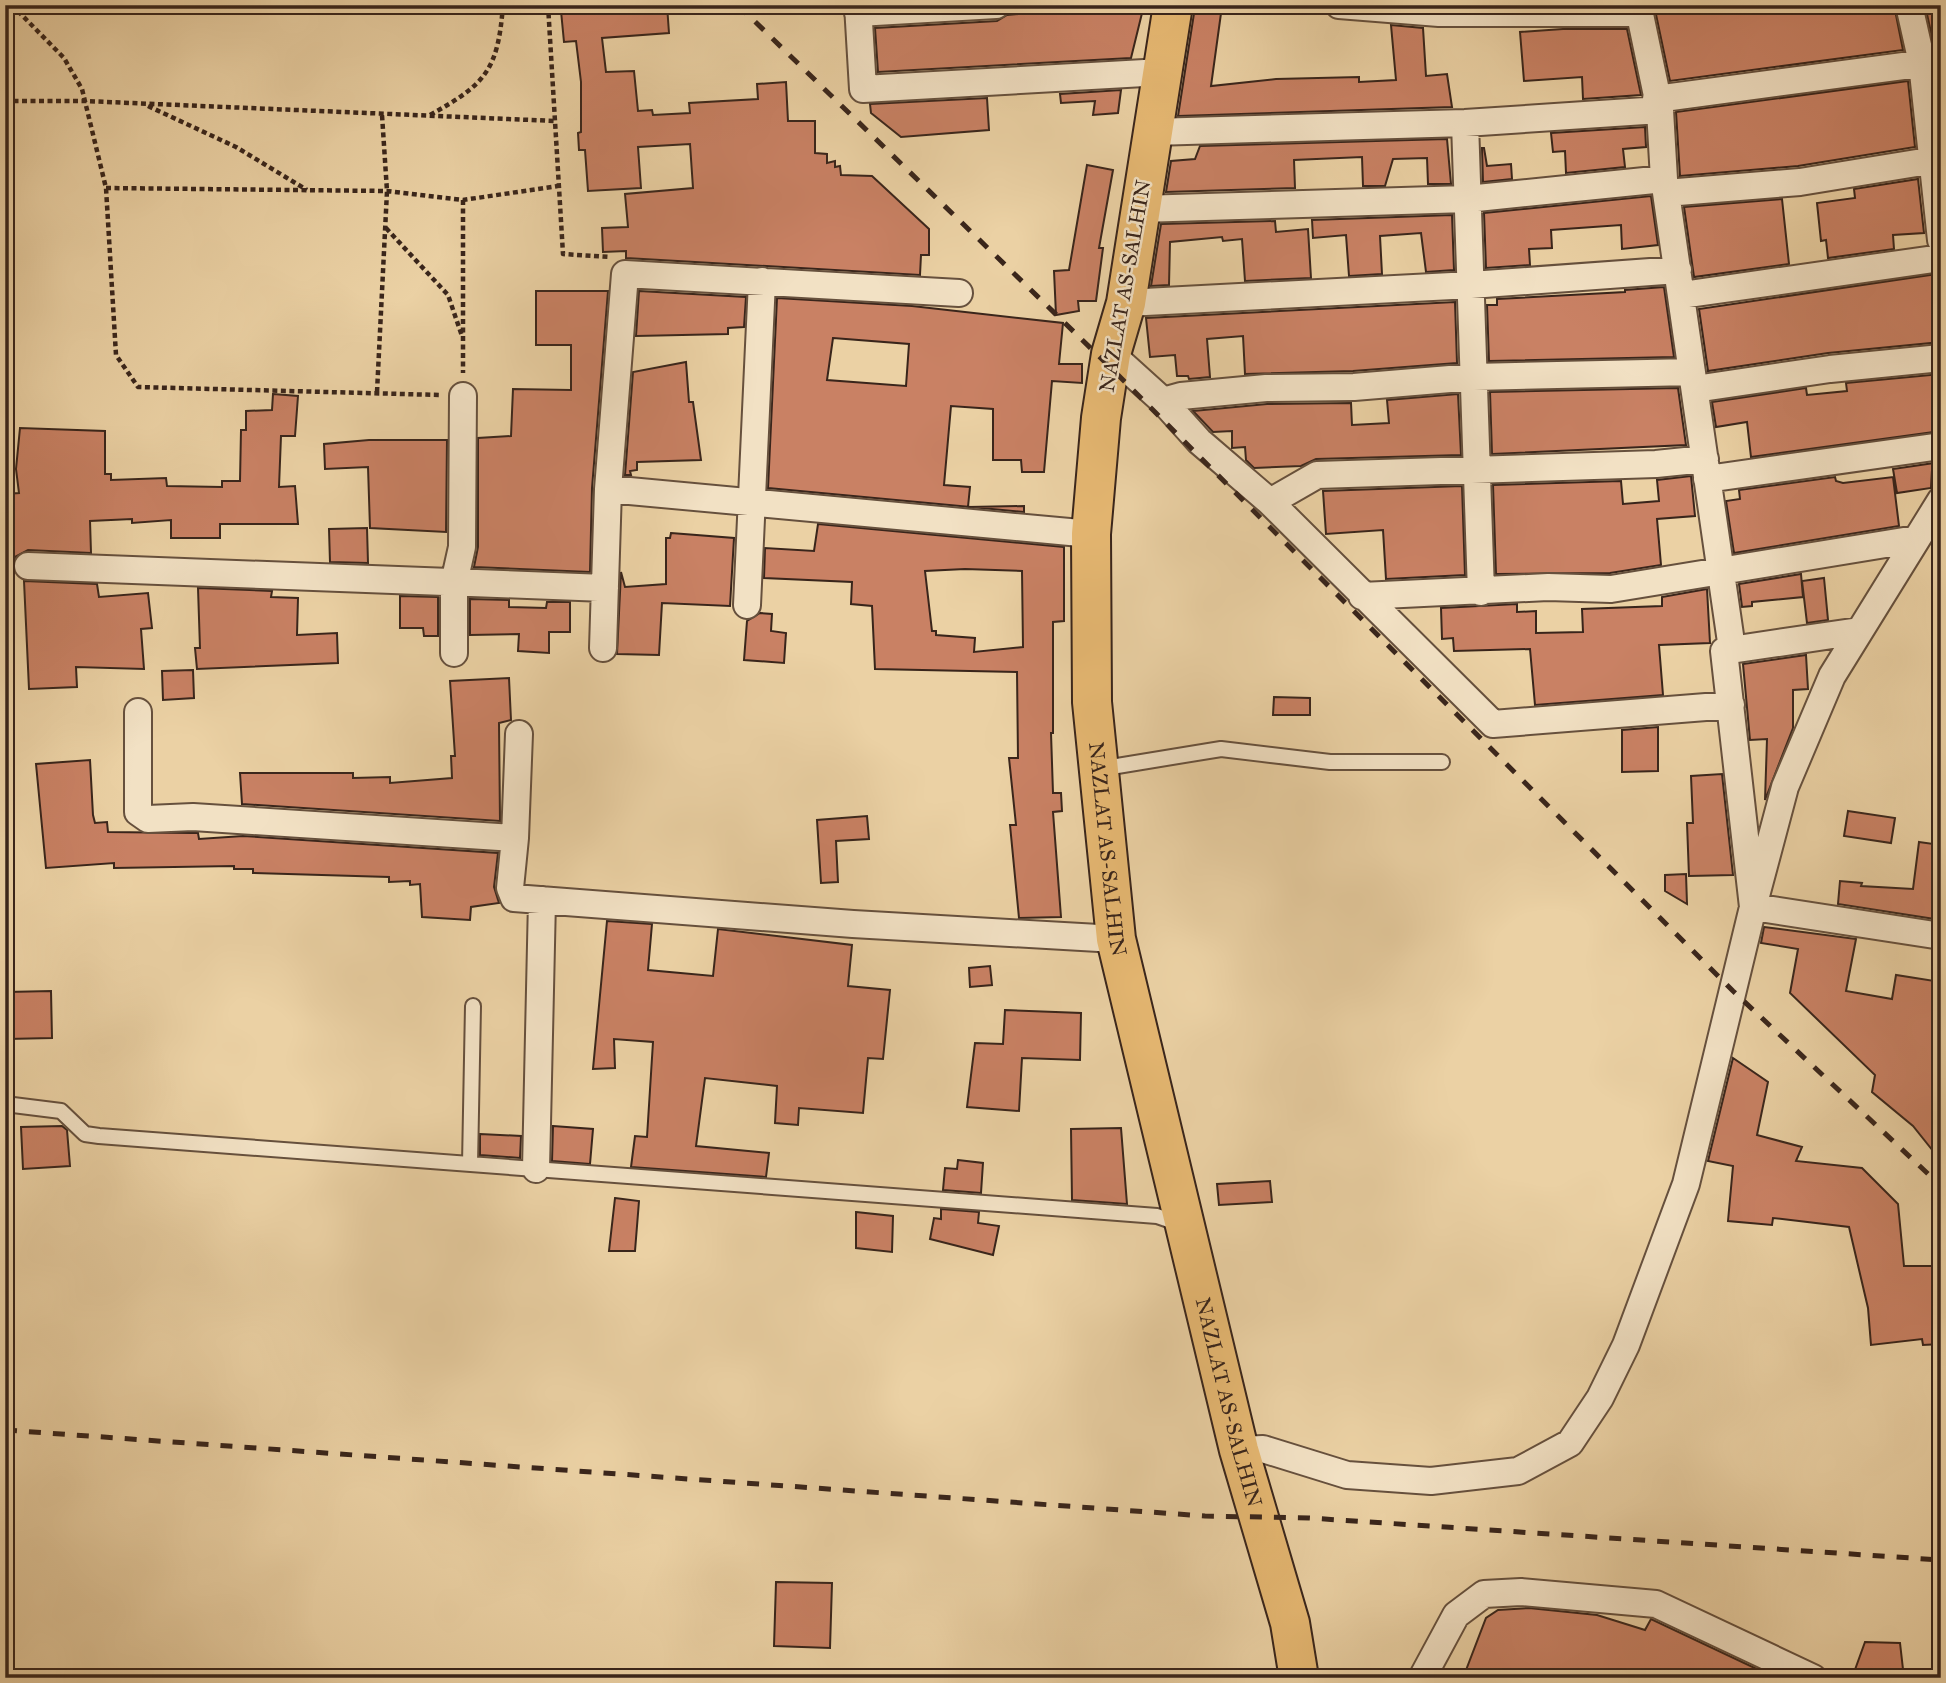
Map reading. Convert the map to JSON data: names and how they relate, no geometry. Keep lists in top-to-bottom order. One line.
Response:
{"streets":{"main road":["NAZLAT AS-SALHIN"]}}
